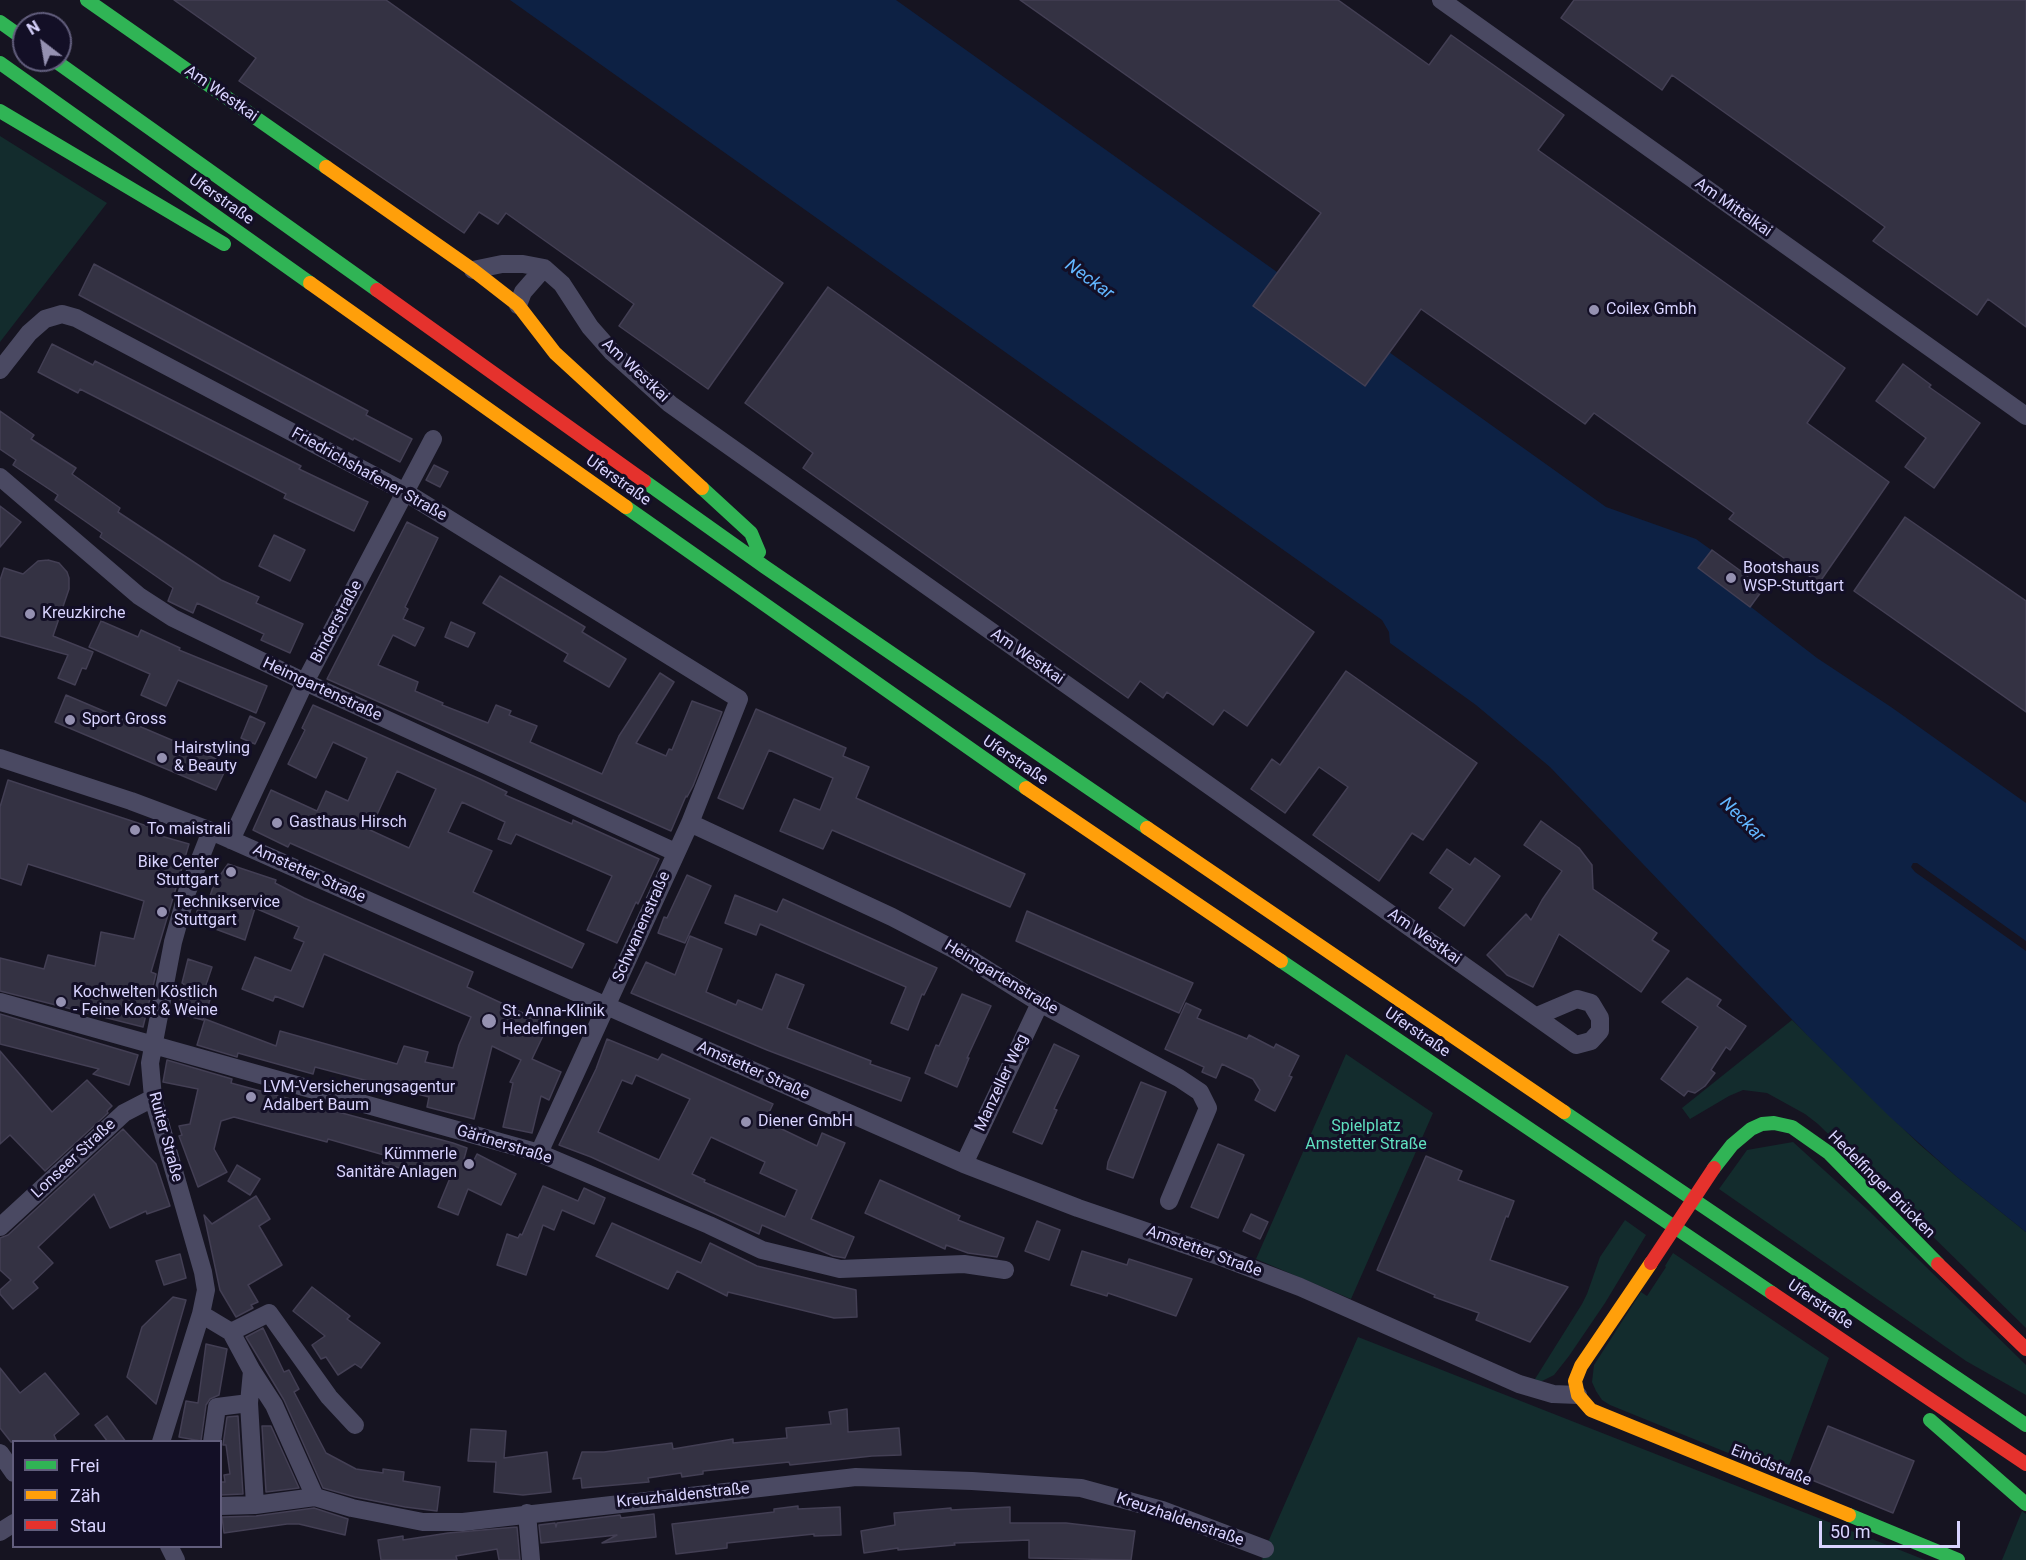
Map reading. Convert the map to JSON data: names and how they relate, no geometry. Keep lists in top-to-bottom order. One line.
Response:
{"streets":{"main road":["Am Westkai","Uferstraße","Hedelfinger Brücken","Einödstraße"],"street":["Am Mittelkai","Friedrichshafener Straße","Binderstraße","Heimgartenstraße","Amstetter Straße","Schwanenstraße","Manzeller Weg","Ruiter Straße","Gärtnerstraße","Lonseer Straße","Kreuzhaldenstraße"]},"crossings":[["Am Westkai","Uferstraße"],["Friedrichshafener Straße","Binderstraße"],["Friedrichshafener Straße","Schwanenstraße"],["Binderstraße","Heimgartenstraße"],["Binderstraße","Amstetter Straße"],["Heimgartenstraße","Schwanenstraße"],["Heimgartenstraße","Manzeller Weg"],["Amstetter Straße","Schwanenstraße"],["Amstetter Straße","Manzeller Weg"],["Amstetter Straße","Ruiter Straße"],["Amstetter Straße","Hedelfinger Brücken"],["Amstetter Straße","Einödstraße"],["Schwanenstraße","Gärtnerstraße"],["Ruiter Straße","Gärtnerstraße"],["Ruiter Straße","Lonseer Straße"],["Hedelfinger Brücken","Einödstraße"]],"water":["Neckar"],"parks":["Spielplatz Amstetter Straße"],"places":["Coilex Gmbh","Bootshaus WSP-Stuttgart","Kreuzkirche","Sport Gross","Hairstyling & Beauty","Gasthaus Hirsch","To maistrali","Bike Center Stuttgart","Technikservice Stuttgart","Kochwelten Köstlich - Feine Kost & Weine","St. Anna-Klinik Hedelfingen","LVM-Versicherungsagentur Adalbert Baum","Diener GmbH","Kümmerle Sanitäre Anlagen"],"legend":["Frei","Zäh","Stau"],"scale_bar":"50 m","north":"top left"}
